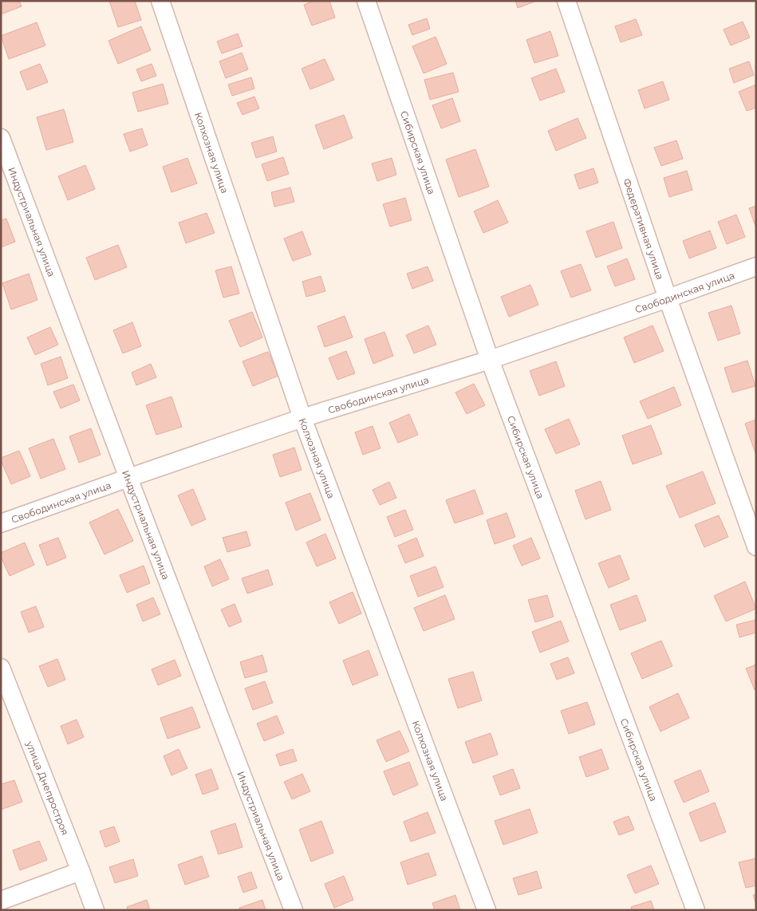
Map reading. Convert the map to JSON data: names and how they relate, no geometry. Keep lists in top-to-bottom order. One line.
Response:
{"streets":{"street":["Колхозная улица","Сибирская улица","Индустриальная улица","Федеративная улица","Свободинская улица","улица Днепростроя"]},"crossings":[["Колхозная улица","Свободинская улица"],["Сибирская улица","Свободинская улица"],["Индустриальная улица","Свободинская улица"],["Федеративная улица","Свободинская улица"]]}
